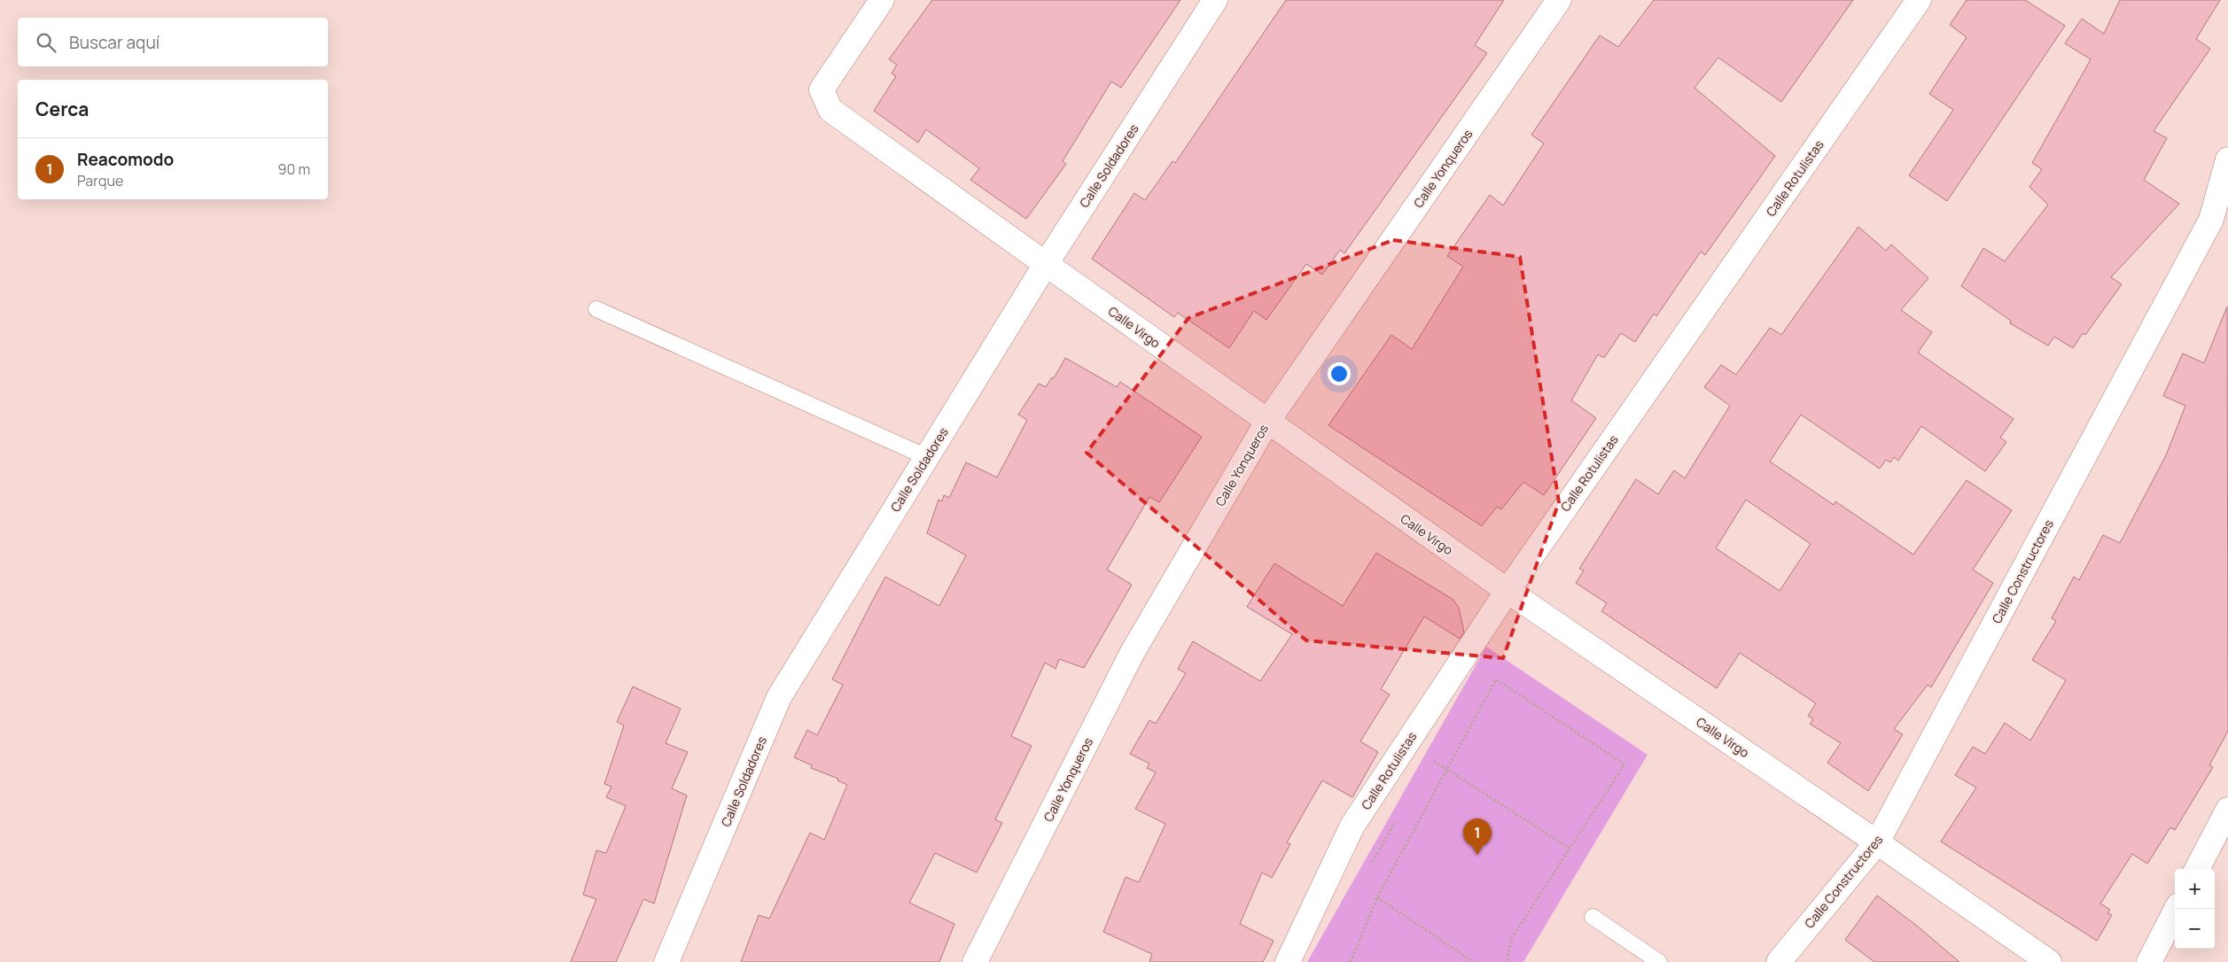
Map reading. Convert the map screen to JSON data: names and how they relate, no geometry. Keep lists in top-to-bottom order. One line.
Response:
{"streets":{"street":["Calle Soldadores","Calle Yonqueros","Calle Rotulistas","Calle Virgo","Calle Constructores"]},"crossings":[["Calle Soldadores","Calle Virgo"],["Calle Yonqueros","Calle Virgo"],["Calle Rotulistas","Calle Virgo"],["Calle Virgo","Calle Constructores"]],"page":{"search":"Buscar aquí","heading":"Cerca","list":[{"mark":"1","name":"Reacomodo","note":"Parque","value":"90 m"}],"pins":"1","map_buttons":["+","−"]}}
